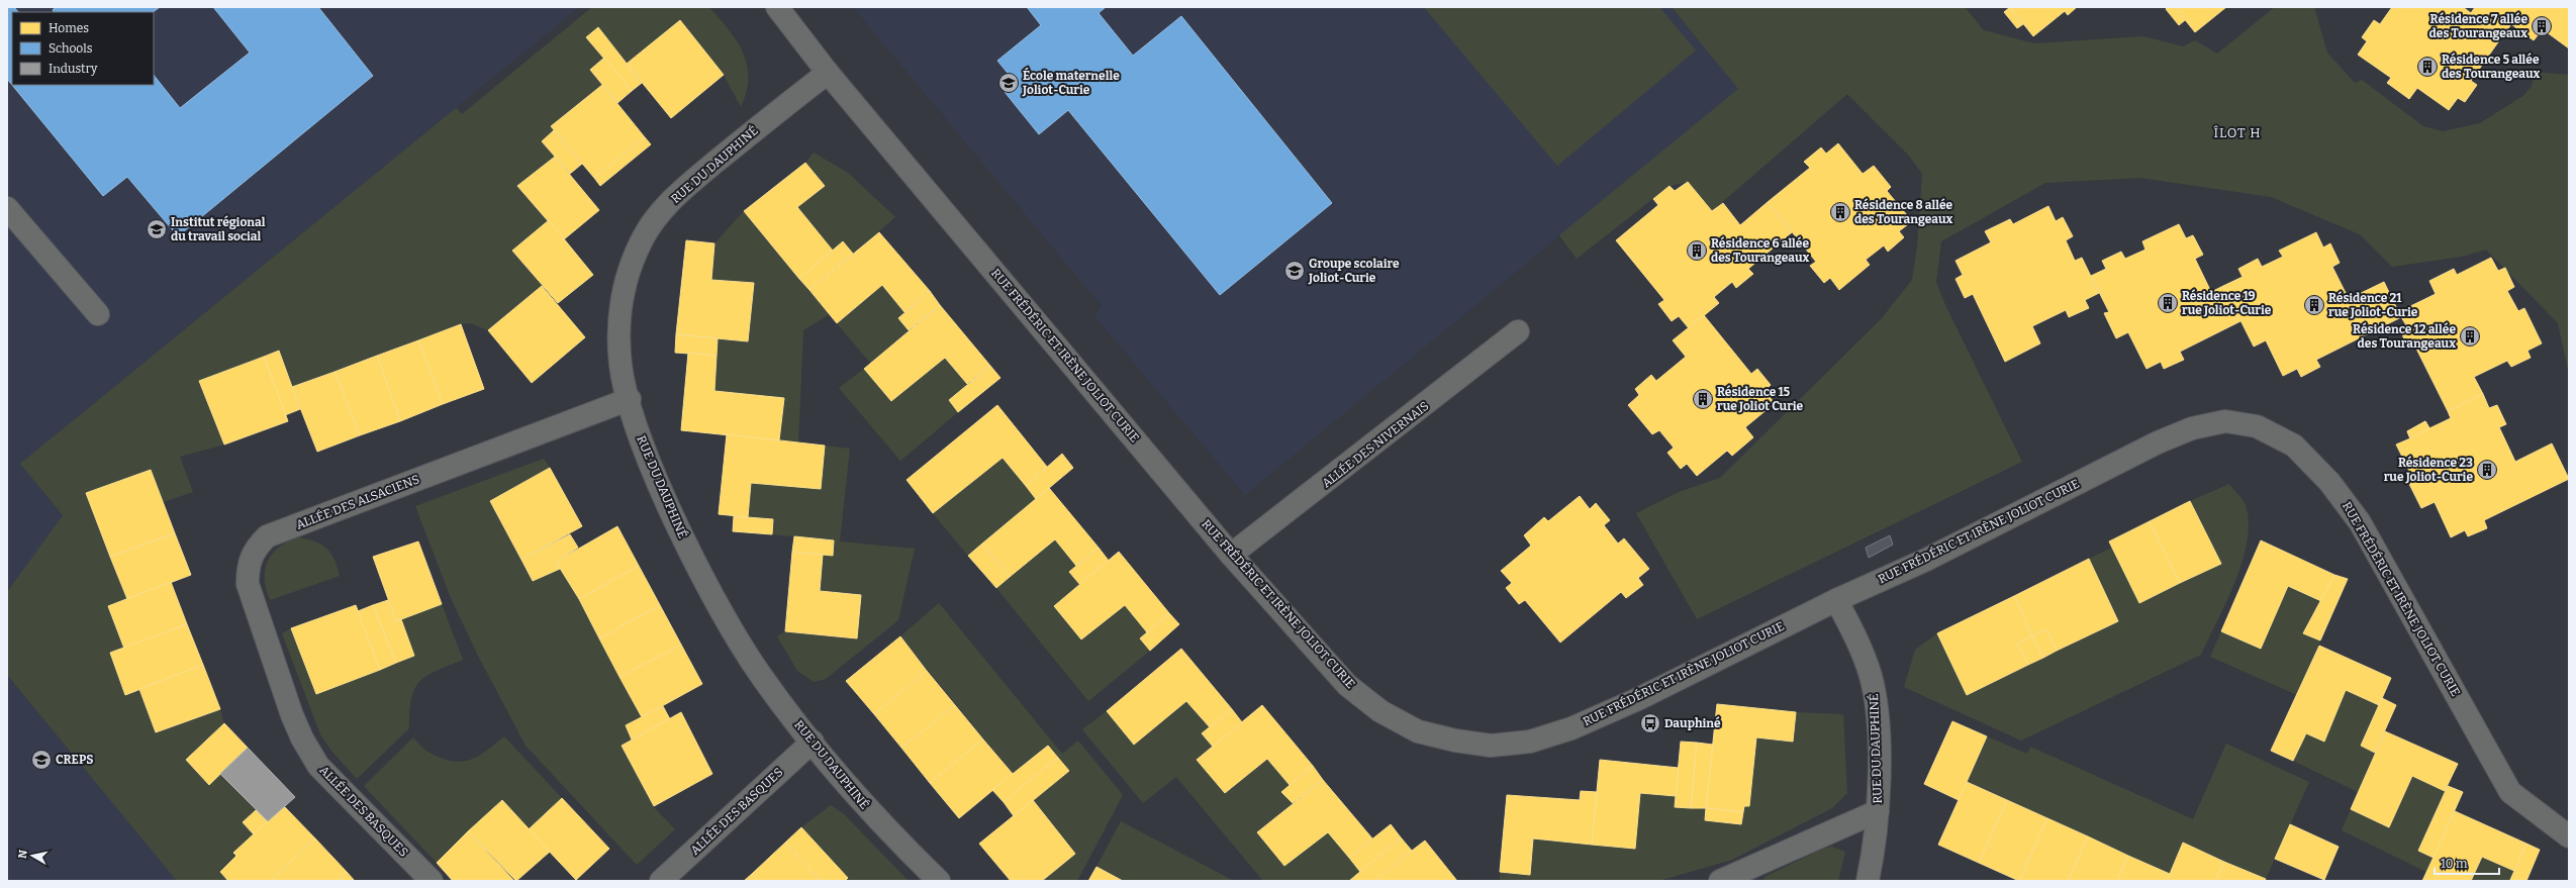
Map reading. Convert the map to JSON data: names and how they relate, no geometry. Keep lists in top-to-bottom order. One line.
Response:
{"streets":{"street":["RUE DU DAUPHINÉ","RUE FRÉDÉRIC ET IRÈNE JOLIOT CURIE","ALLÉE DES NIVERNAIS","ALLÉE DES ALSACIENS","ALLÉE DES BASQUES"]},"crossings":[["RUE DU DAUPHINÉ","RUE FRÉDÉRIC ET IRÈNE JOLIOT CURIE"],["RUE DU DAUPHINÉ","ALLÉE DES ALSACIENS"],["RUE DU DAUPHINÉ","ALLÉE DES BASQUES"],["RUE FRÉDÉRIC ET IRÈNE JOLIOT CURIE","ALLÉE DES NIVERNAIS"],["ALLÉE DES ALSACIENS","ALLÉE DES BASQUES"]],"districts":["ÎLOT H"],"places":{"building":["Résidence 7 allée des Tourangeaux","Résidence 5 allée des Tourangeaux","Résidence 8 allée des Tourangeaux","Résidence 6 allée des Tourangeaux","Résidence 19 rue Joliot-Curie","Résidence 21 rue Joliot-Curie","Résidence 12 allée des Tourangeaux","Résidence 15 rue Joliot Curie","Résidence 23 rue Joliot-Curie"],"school or university":["École maternelle Joliot-Curie","Institut régional du travail social","Groupe scolaire Joliot-Curie","CREPS"],"bus stop":["Dauphiné"]},"legend":["Homes","Schools","Industry"],"scale_bar":"10 m","north":"left"}
